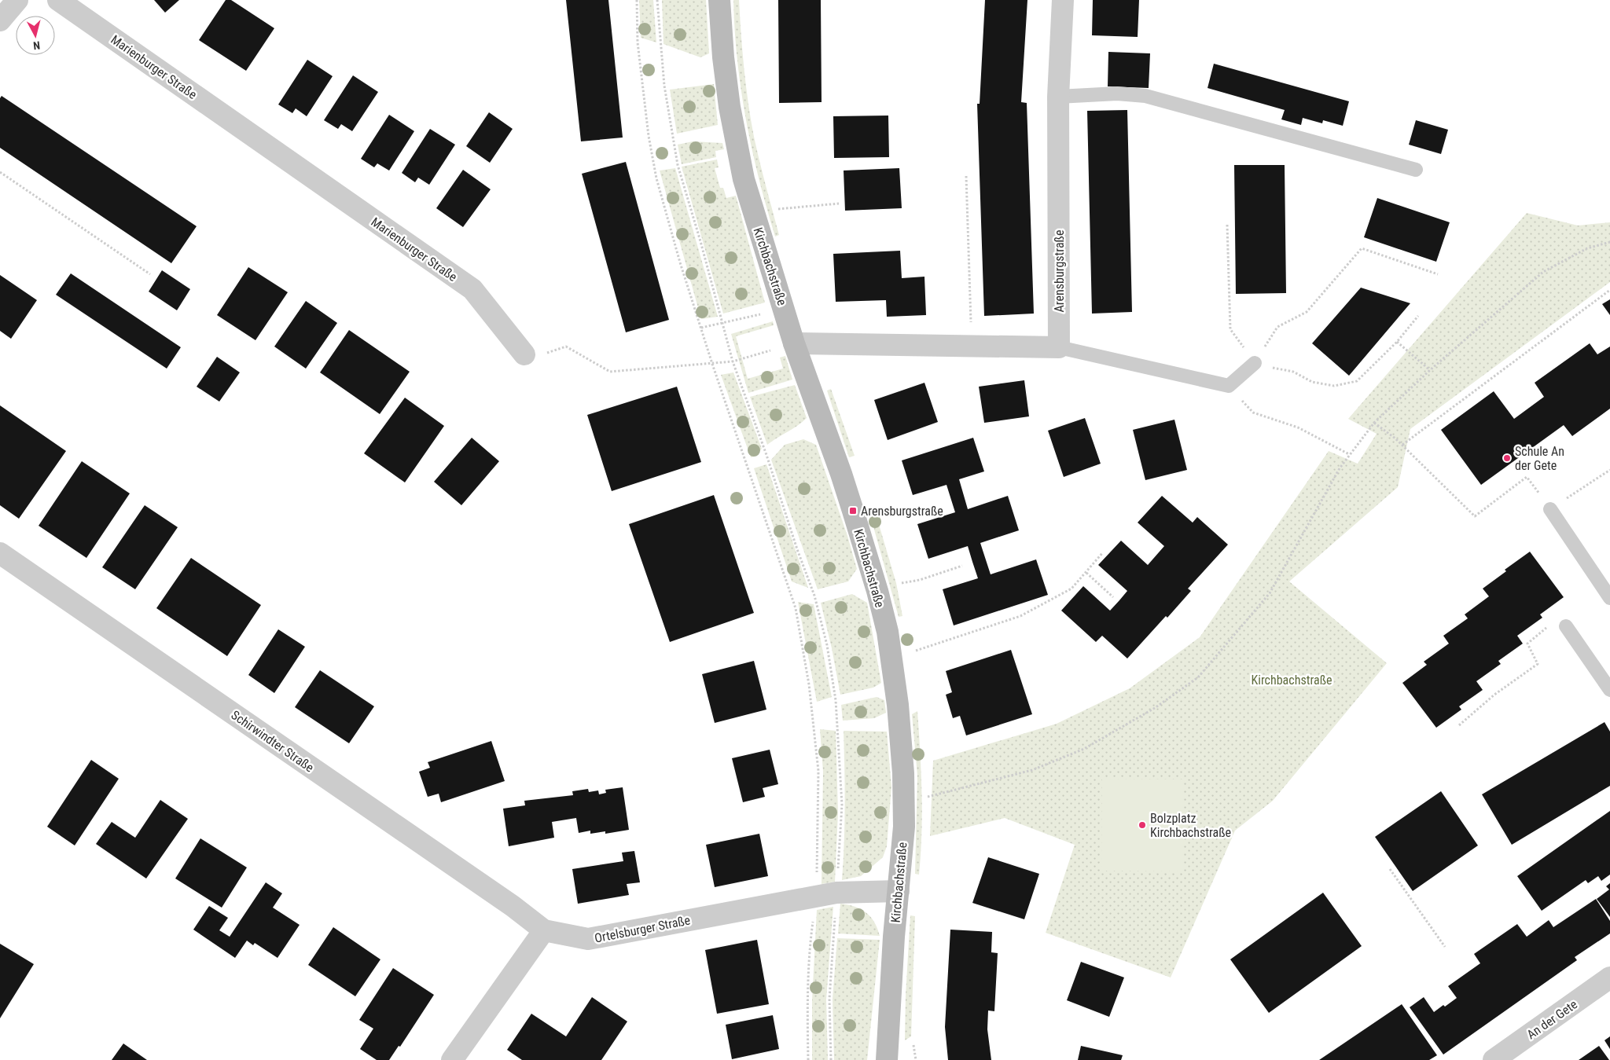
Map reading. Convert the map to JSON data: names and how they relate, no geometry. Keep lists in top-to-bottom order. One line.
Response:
{"streets":{"main road":["Kirchbachstraße"],"street":["Marienburger Straße","Arensburgstraße","Schirwindter Straße","Ortelsburger Straße","An der Gete"]},"crossings":[["Kirchbachstraße","Ortelsburger Straße"],["Schirwindter Straße","Ortelsburger Straße"]],"parks":["Kirchbachstraße"],"places":{"other":["Schule An der Gete","Bolzplatz Kirchbachstraße"],"transit":["Arensburgstraße"]},"north":"bottom"}
